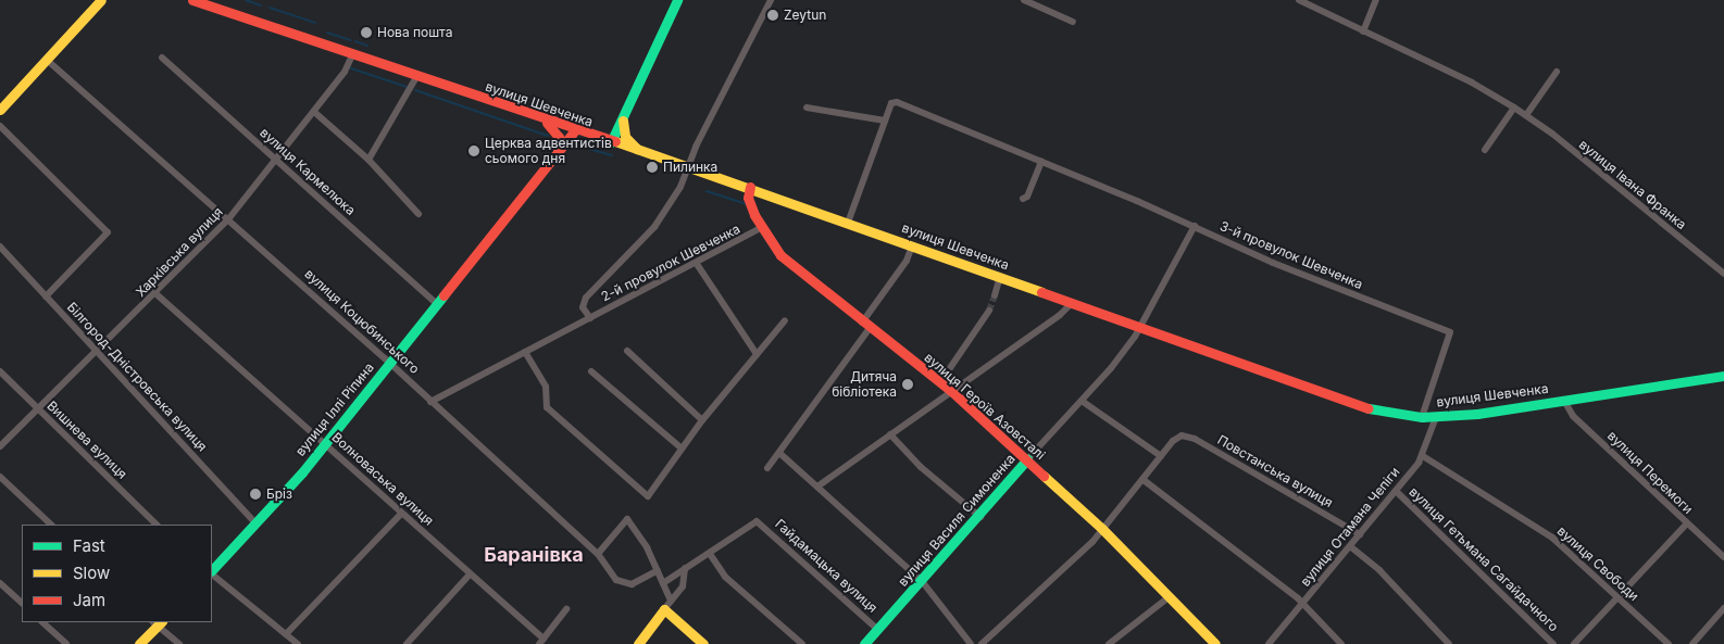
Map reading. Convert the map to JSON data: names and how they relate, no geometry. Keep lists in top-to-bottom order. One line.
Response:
{"streets":{"main road":["вулиця Шевченка","вулиця Героїв Азовсталі","вулиця Іллі Ріпина","вулиця Василя Симоненка"],"street":["вулиця Кармелюка","вулиця Івана Франка","Харківська вулиця","3-й провулок Шевченка","2-й провулок Шевченка","вулиця Коцюбинського","Білгород-Дністровська вулиця","Вишнева вулиця","Повстанська вулиця","вулиця Перемоги","Волноваська вулиця","вулиця Отамана Чепіги","вулиця Гетьмана Сагайдачного","вулиця Свободи","Гайдамацька вулиця"]},"crossings":[["вулиця Шевченка","Харківська вулиця"],["вулиця Шевченка","3-й провулок Шевченка"],["вулиця Шевченка","2-й провулок Шевченка"],["вулиця Шевченка","вулиця Героїв Азовсталі"],["вулиця Шевченка","вулиця Іллі Ріпина"],["вулиця Шевченка","вулиця Перемоги"],["вулиця Шевченка","вулиця Василя Симоненка"],["вулиця Шевченка","вулиця Отамана Чепіги"],["вулиця Кармелюка","Харківська вулиця"],["вулиця Кармелюка","вулиця Іллі Ріпина"],["Харківська вулиця","вулиця Коцюбинського"],["Харківська вулиця","Білгород-Дністровська вулиця"],["Харківська вулиця","Вишнева вулиця"],["Харківська вулиця","Волноваська вулиця"],["3-й провулок Шевченка","вулиця Василя Симоненка"],["2-й провулок Шевченка","вулиця Коцюбинського"],["2-й провулок Шевченка","вулиця Героїв Азовсталі"],["вулиця Коцюбинського","вулиця Іллі Ріпина"],["Білгород-Дністровська вулиця","вулиця Іллі Ріпина"],["вулиця Героїв Азовсталі","вулиця Василя Симоненка"],["вулиця Іллі Ріпина","Волноваська вулиця"],["Повстанська вулиця","вулиця Отамана Чепіги"],["вулиця Василя Симоненка","Гайдамацька вулиця"],["вулиця Отамана Чепіги","вулиця Гетьмана Сагайдачного"],["вулиця Отамана Чепіги","вулиця Свободи"]],"districts":["Баранівка"],"places":["Zeytun","Нова пошта","Церква адвентистів сьомого дня","Пилинка","Дитяча бібліотека","Бріз"],"legend":["Fast","Slow","Jam"]}
